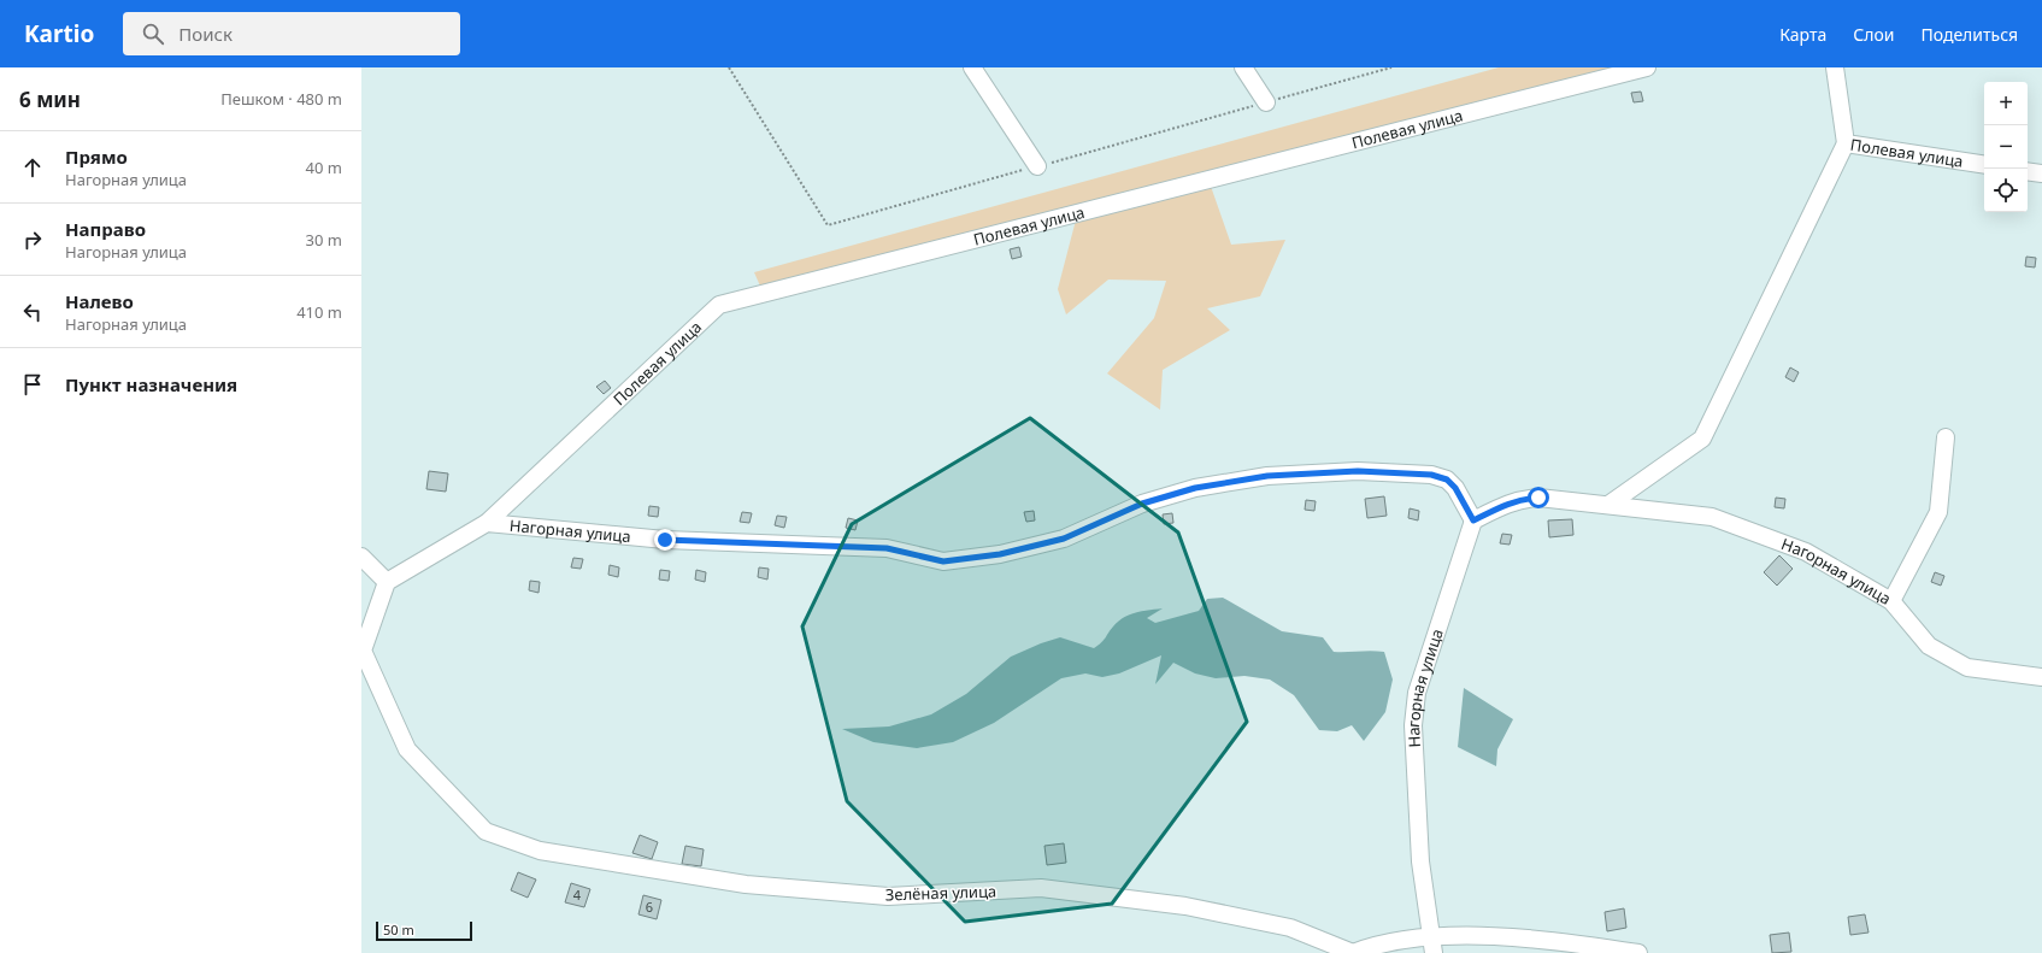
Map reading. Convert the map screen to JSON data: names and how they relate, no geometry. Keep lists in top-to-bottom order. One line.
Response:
{"streets":{"street":["Полевая улица","Нагорная улица","Зелёная улица"]},"crossings":[["Полевая улица","Нагорная улица"],["Нагорная улица","Зелёная улица"]],"house_numbers":["4","6"],"scale_bar":"50 m","page":{"header":"Kartio","search":"Поиск","nav":["Карта","Слои","Поделиться"],"heading":["6 мин","Пешком · 480 m"],"map_buttons":["+","−"],"list":[["Прямо","Нагорная улица","40 m"],["Направо","Нагорная улица","30 m"],["Налево","Нагорная улица","410 m"],"Пункт назначения"],"scale":"50 m"}}
